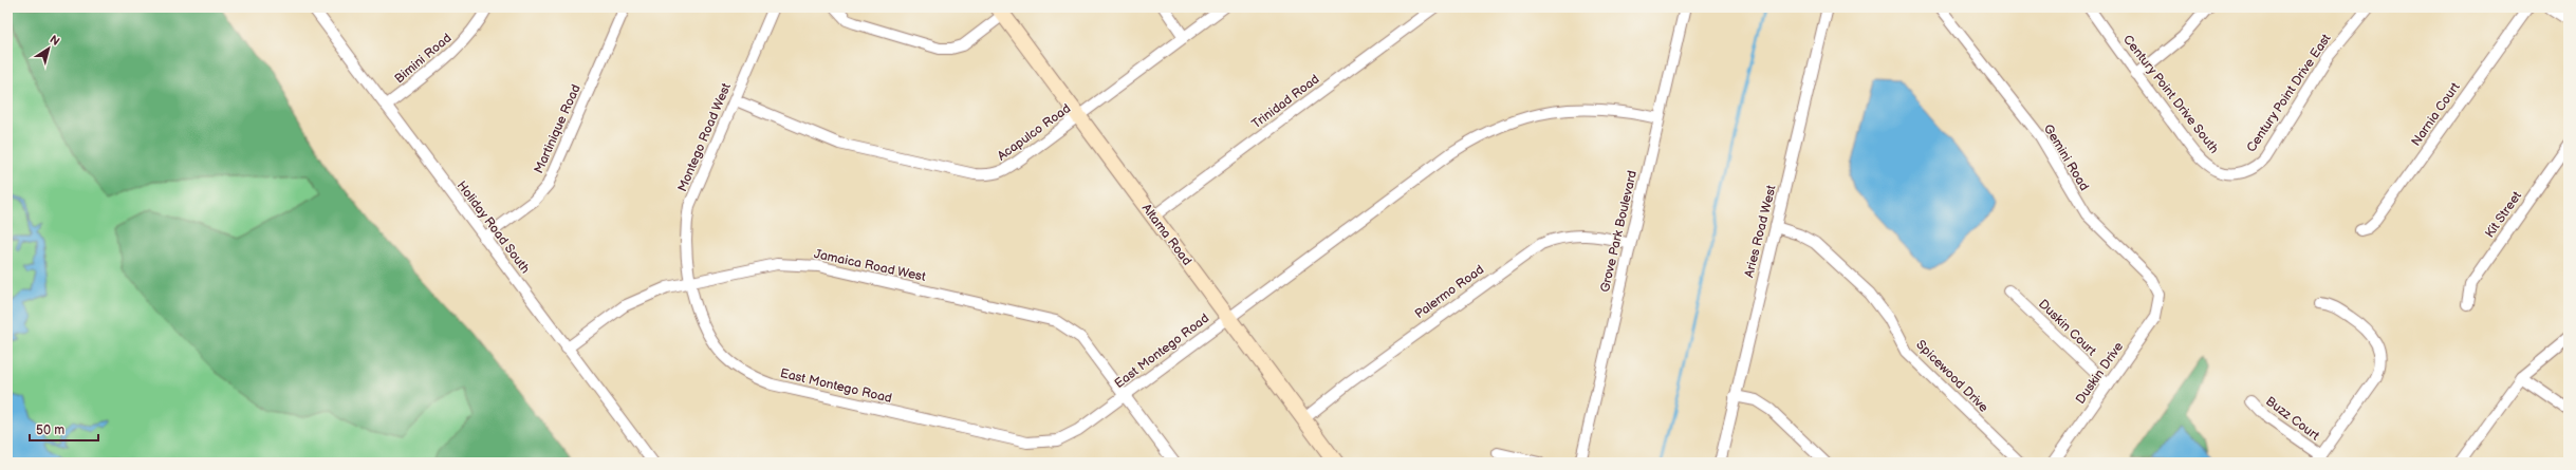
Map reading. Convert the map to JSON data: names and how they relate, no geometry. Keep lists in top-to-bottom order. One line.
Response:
{"streets":{"street":["Bimini Road","Century Point Drive East","Century Point Drive South","Trinidad Road","Narnia Court","Martinique Road","Acapulco Road","Montego Road West","Gemini Road","Kit Street","Holiday Road South","Grove Park Boulevard","Aries Road West","Altama Road","Jamaica Road West","Palermo Road","Duskin Court","East Montego Road","Duskin Drive","Spicewood Drive","Buzz Court"]},"crossings":[["Bimini Road","Holiday Road South"],["Century Point Drive East","Century Point Drive South"],["Trinidad Road","Altama Road"],["Martinique Road","Holiday Road South"],["Acapulco Road","Montego Road West"],["Acapulco Road","Altama Road"],["Montego Road West","Jamaica Road West"],["Montego Road West","East Montego Road"],["Gemini Road","Duskin Drive"],["Holiday Road South","Jamaica Road West"],["Grove Park Boulevard","Palermo Road"],["Grove Park Boulevard","East Montego Road"],["Aries Road West","Spicewood Drive"],["Altama Road","Palermo Road"],["Altama Road","East Montego Road"],["Jamaica Road West","East Montego Road"],["Duskin Court","Duskin Drive"]],"scale_bar":"50 m","north":"top right"}
